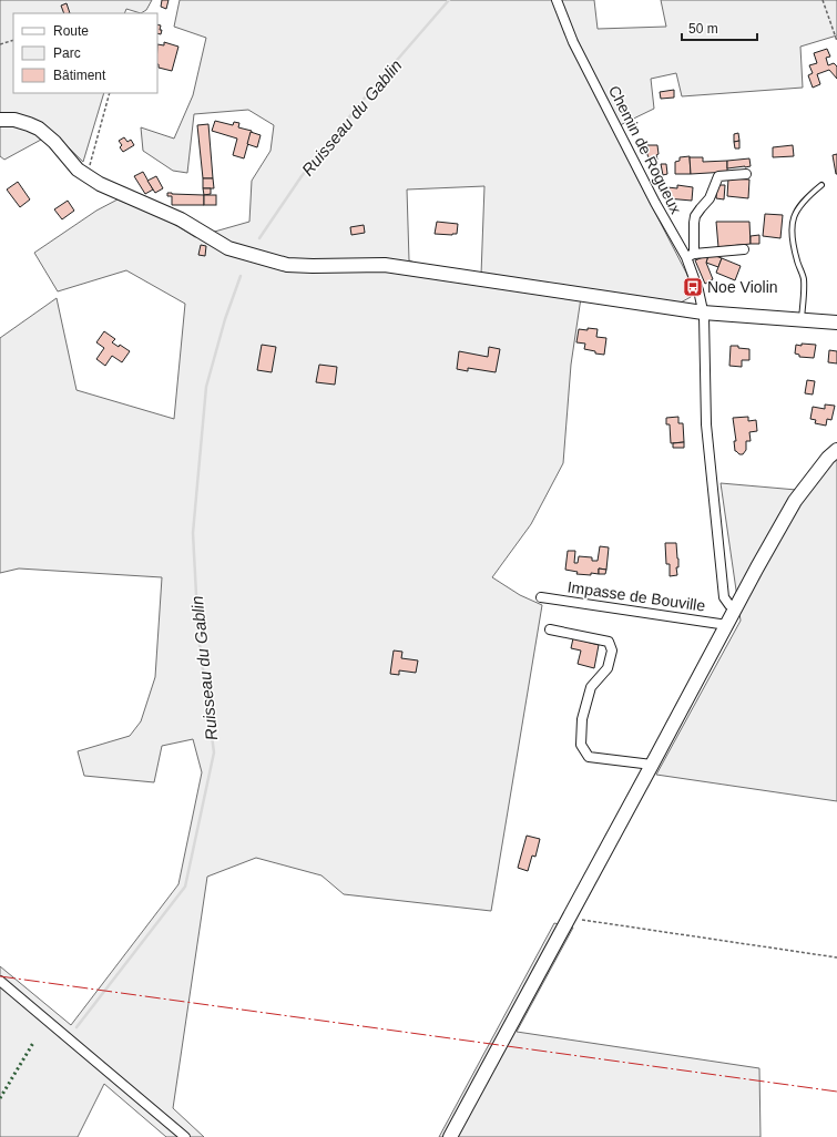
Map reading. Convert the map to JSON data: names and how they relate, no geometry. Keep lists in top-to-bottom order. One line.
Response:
{"streets":{"street":["Chemin de Rogueux","Impasse de Bouville"]},"water":["Ruisseau du Gablin"],"places":{"bus stop":["Noe Violin"]},"legend":["Route","Parc","Bâtiment"],"scale_bar":"50 m"}
